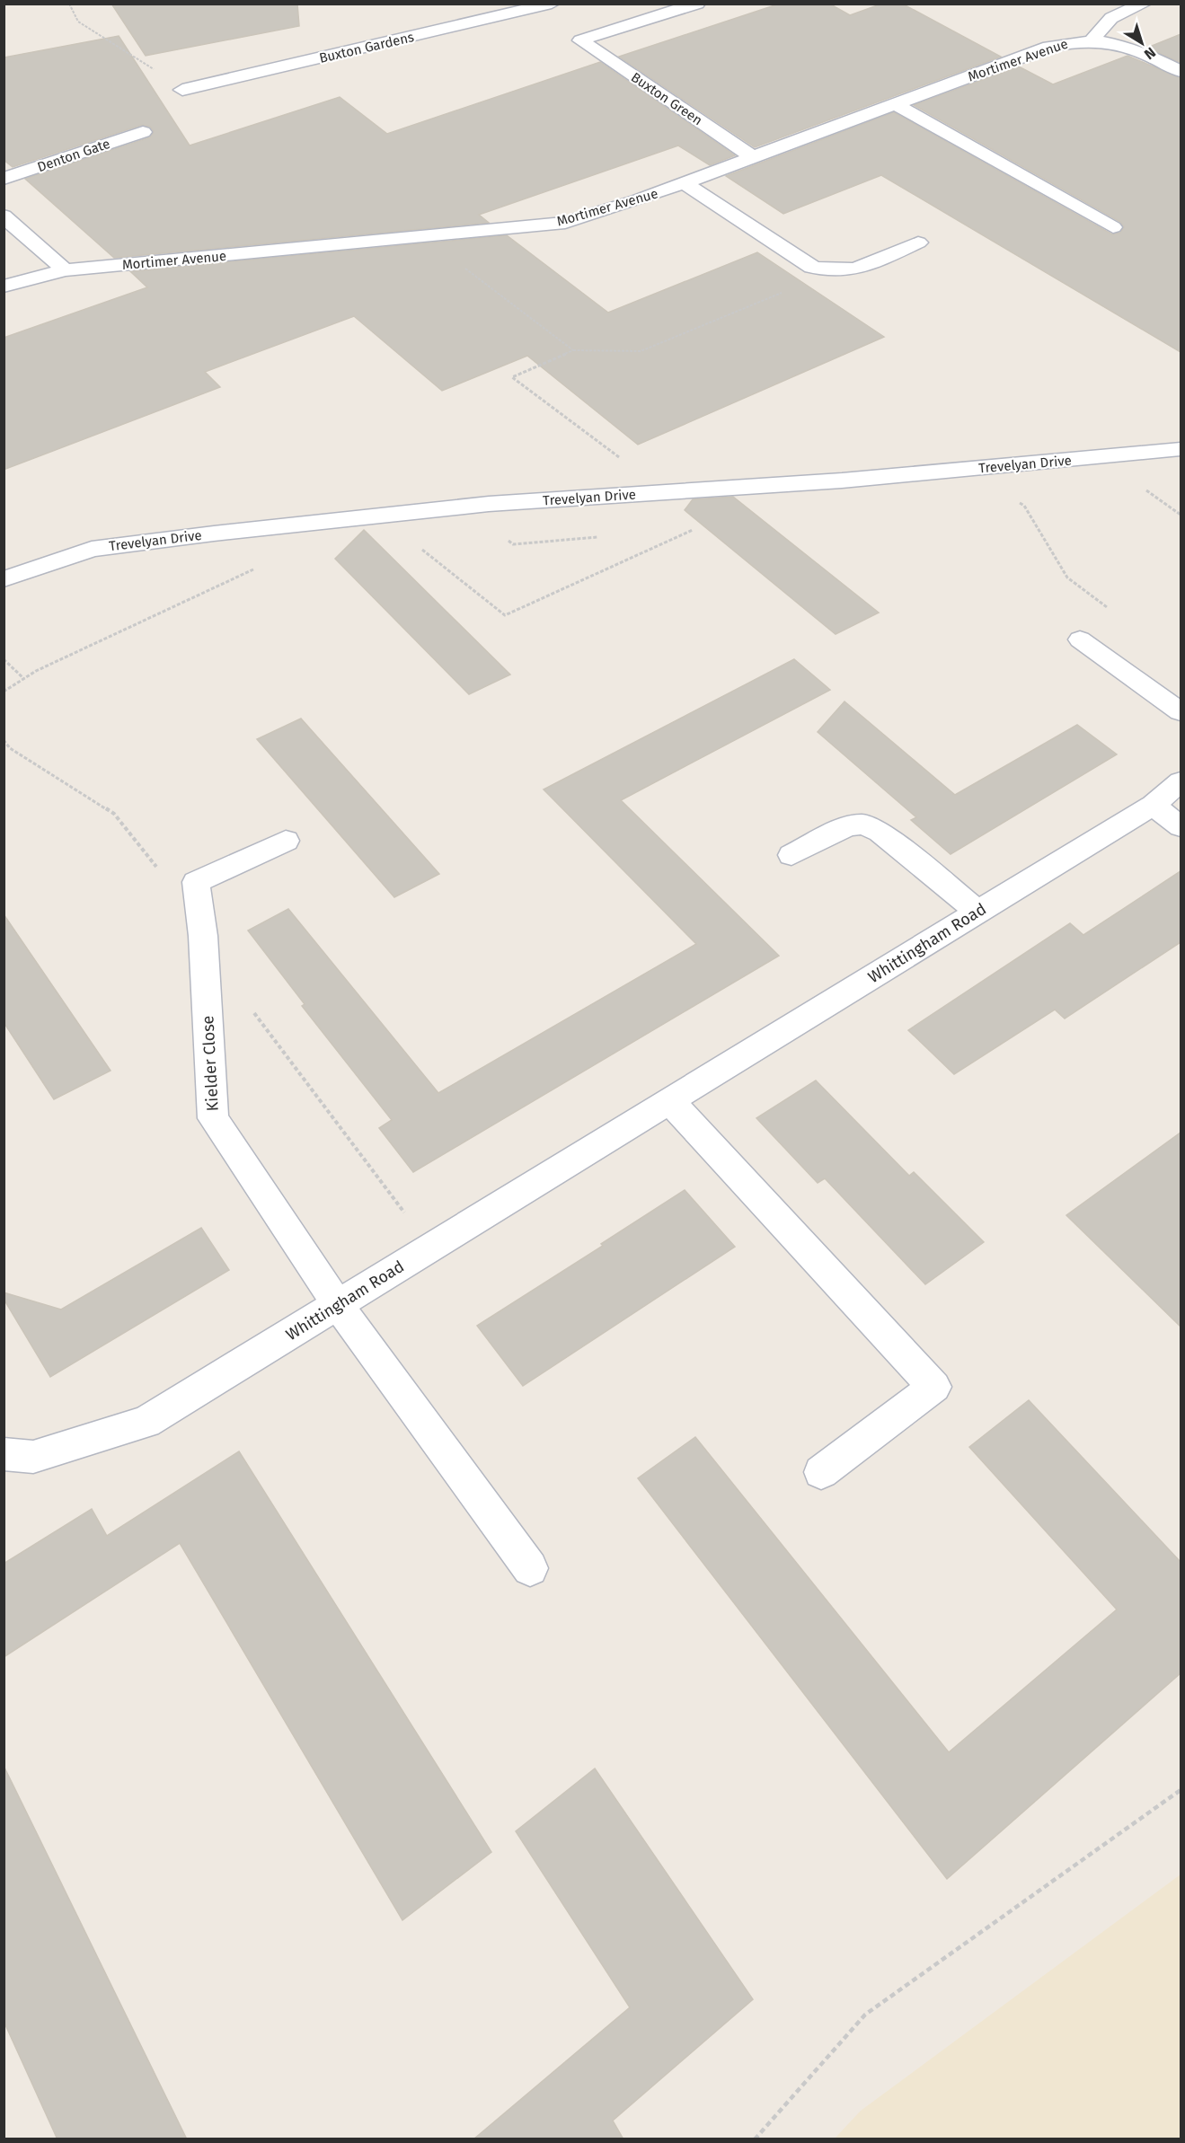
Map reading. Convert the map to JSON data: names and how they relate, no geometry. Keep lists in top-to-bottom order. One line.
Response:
{"streets":{"street":["Buxton Gardens","Mortimer Avenue","Buxton Green","Denton Gate","Trevelyan Drive","Whittingham Road","Kielder Close"]},"crossings":[["Mortimer Avenue","Buxton Green"],["Whittingham Road","Kielder Close"]],"north":"bottom right"}
